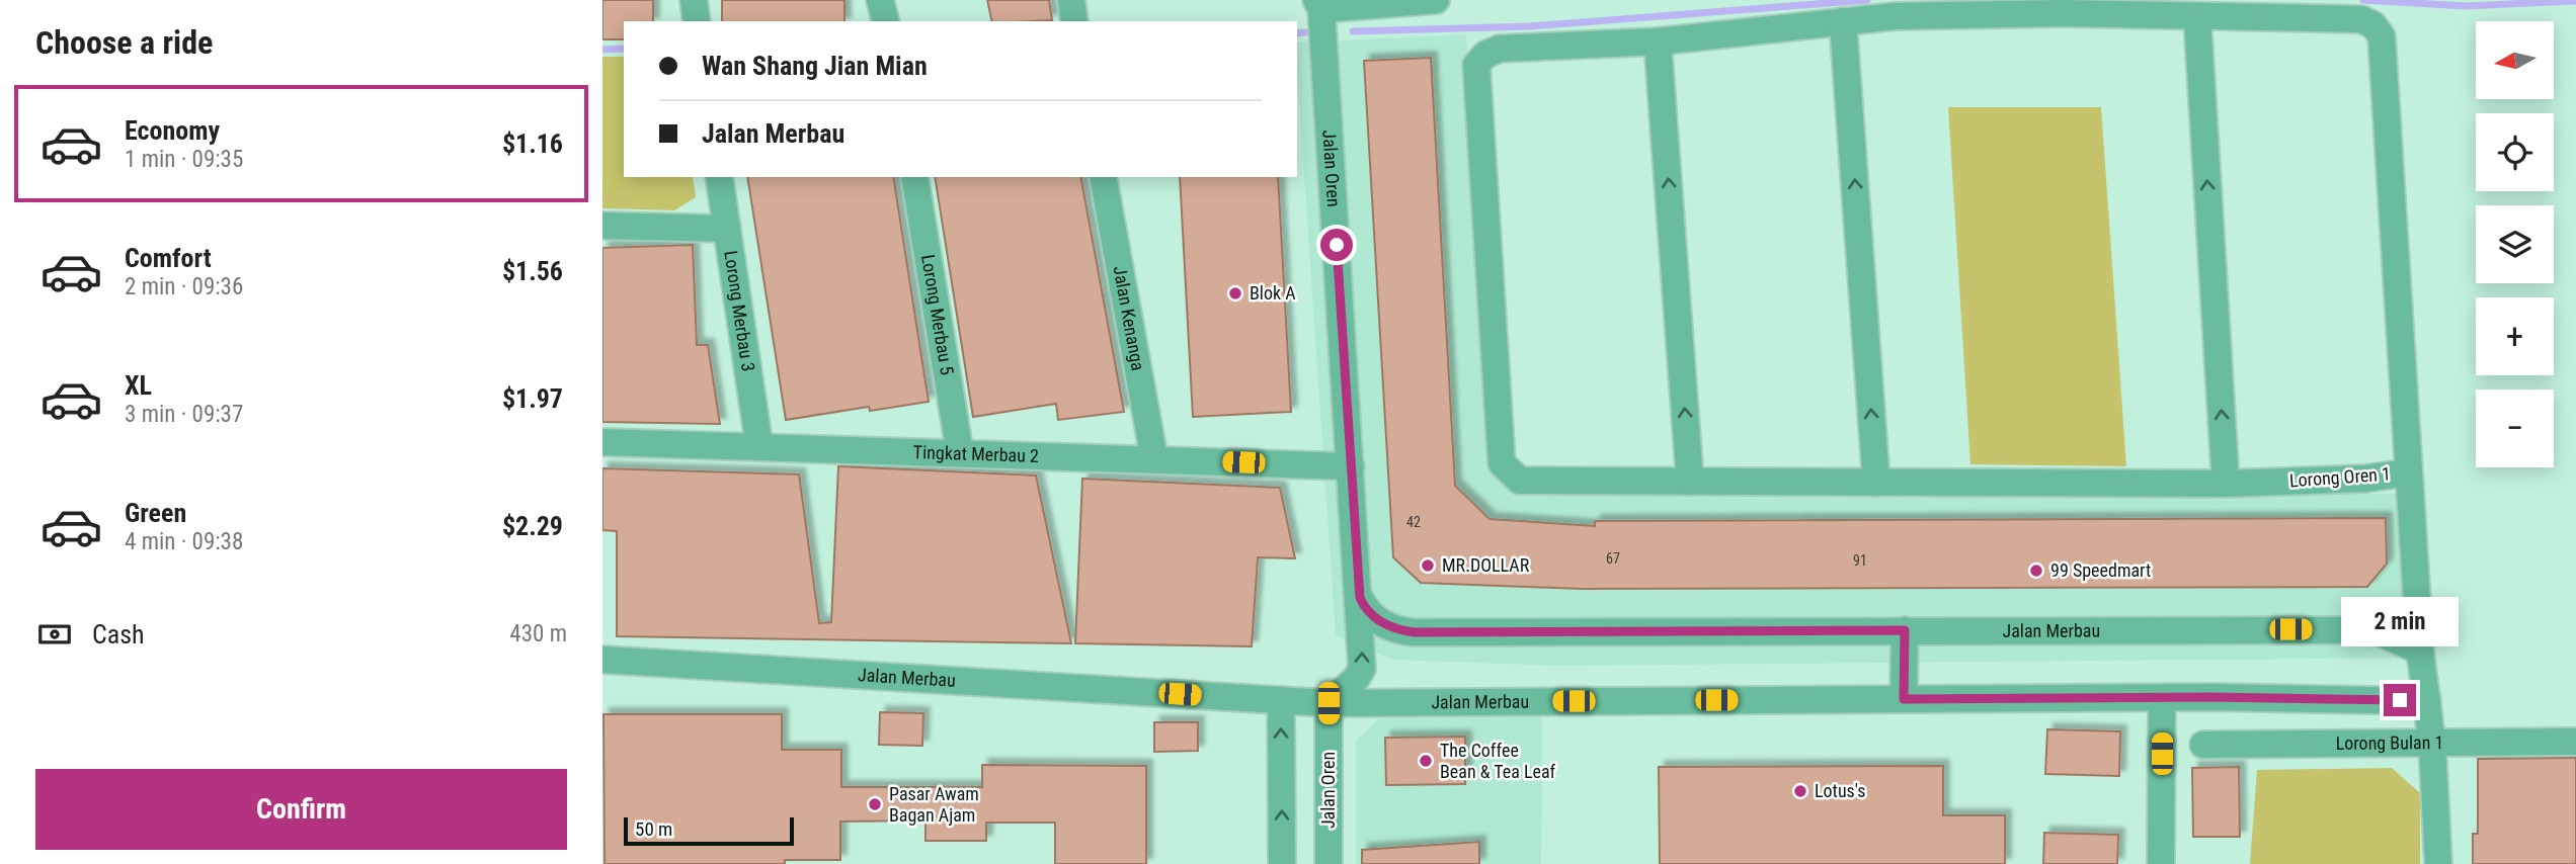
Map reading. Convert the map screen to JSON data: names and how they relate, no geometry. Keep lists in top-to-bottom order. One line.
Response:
{"streets":{"street":["Jalan Oren","Lorong Merbau 3","Lorong Merbau 5","Jalan Kenanga","Tingkat Merbau 2","Lorong Oren 1","Jalan Merbau","Lorong Bulan 1"]},"crossings":[["Jalan Oren","Tingkat Merbau 2"],["Jalan Oren","Jalan Merbau"],["Lorong Merbau 3","Tingkat Merbau 2"],["Lorong Merbau 5","Tingkat Merbau 2"],["Jalan Kenanga","Tingkat Merbau 2"]],"places":["Blok A","MR.DOLLAR","99 Speedmart","The Coffee Bean & Tea Leaf","Lotus's","Pasar Awam Bagan Ajam"],"house_numbers":["42","67","91"],"scale_bar":"50 m","north":"left","page":{"heading":"Choose a ride","map_buttons":["+","−"],"banner":["Wan Shang Jian Mian","Jalan Merbau"],"list":[{"name":"Economy","note":"1 min · 09:35","value":"$1.16"},{"name":"Comfort","note":"2 min · 09:36","value":"$1.56"},{"name":"XL","note":"3 min · 09:37","value":"$1.97"},{"name":"Green","note":"4 min · 09:38","value":"$2.29"}],"pay":["Cash","430 m"],"bubble":"2 min","buttons":"Confirm","scale":"50 m"}}
